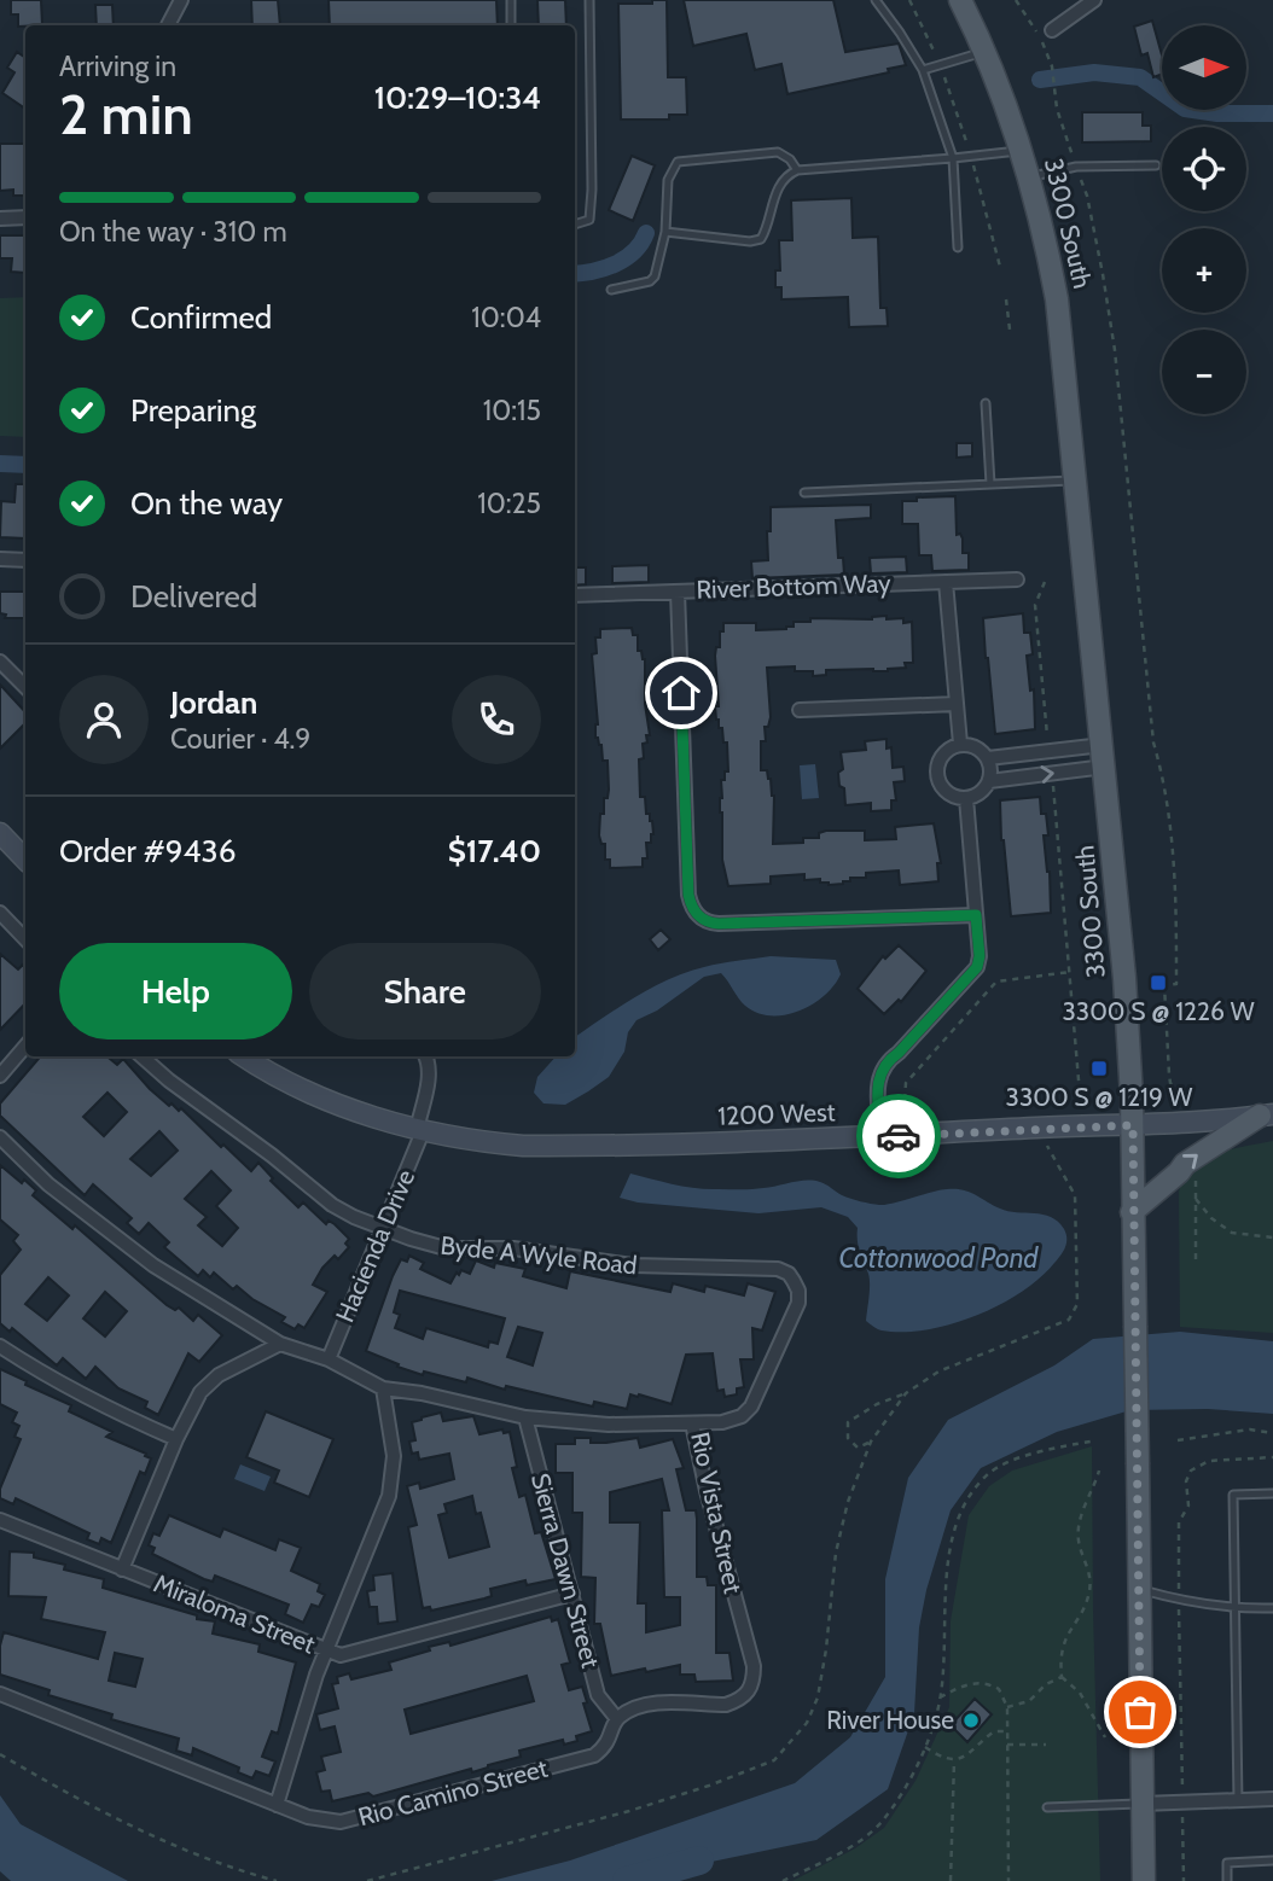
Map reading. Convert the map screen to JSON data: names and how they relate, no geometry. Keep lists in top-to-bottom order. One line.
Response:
{"streets":{"main road":["3300 South"],"street":["River Bottom Way","1200 West","Hacienda Drive","Byde A Wyle Road","Rio Vista Street","Sierra Dawn Street","Miraloma Street","Rio Camino Street"]},"crossings":[["3300 South","1200 West"],["1200 West","Hacienda Drive"],["Hacienda Drive","Byde A Wyle Road"],["Byde A Wyle Road","Rio Vista Street"],["Rio Vista Street","Sierra Dawn Street"],["Rio Vista Street","Rio Camino Street"],["Sierra Dawn Street","Miraloma Street"],["Sierra Dawn Street","Rio Camino Street"]],"water":["Cottonwood Pond"],"places":{"transit":["3300 S @ 1226 W","3300 S @ 1219 W"],"other":["River House"]},"north":"right","page":{"map_buttons":["+","−"],"heading":["2 min","Arriving in","10:29–10:34"],"panel":["Jordan","Courier · 4.9","Order #9436","$17.40"],"bar":"On the way · 310 m","list":[["Confirmed","10:04"],["Preparing","10:15"],["On the way","10:25"],"Delivered"],"buttons":["Help","Share"]}}
